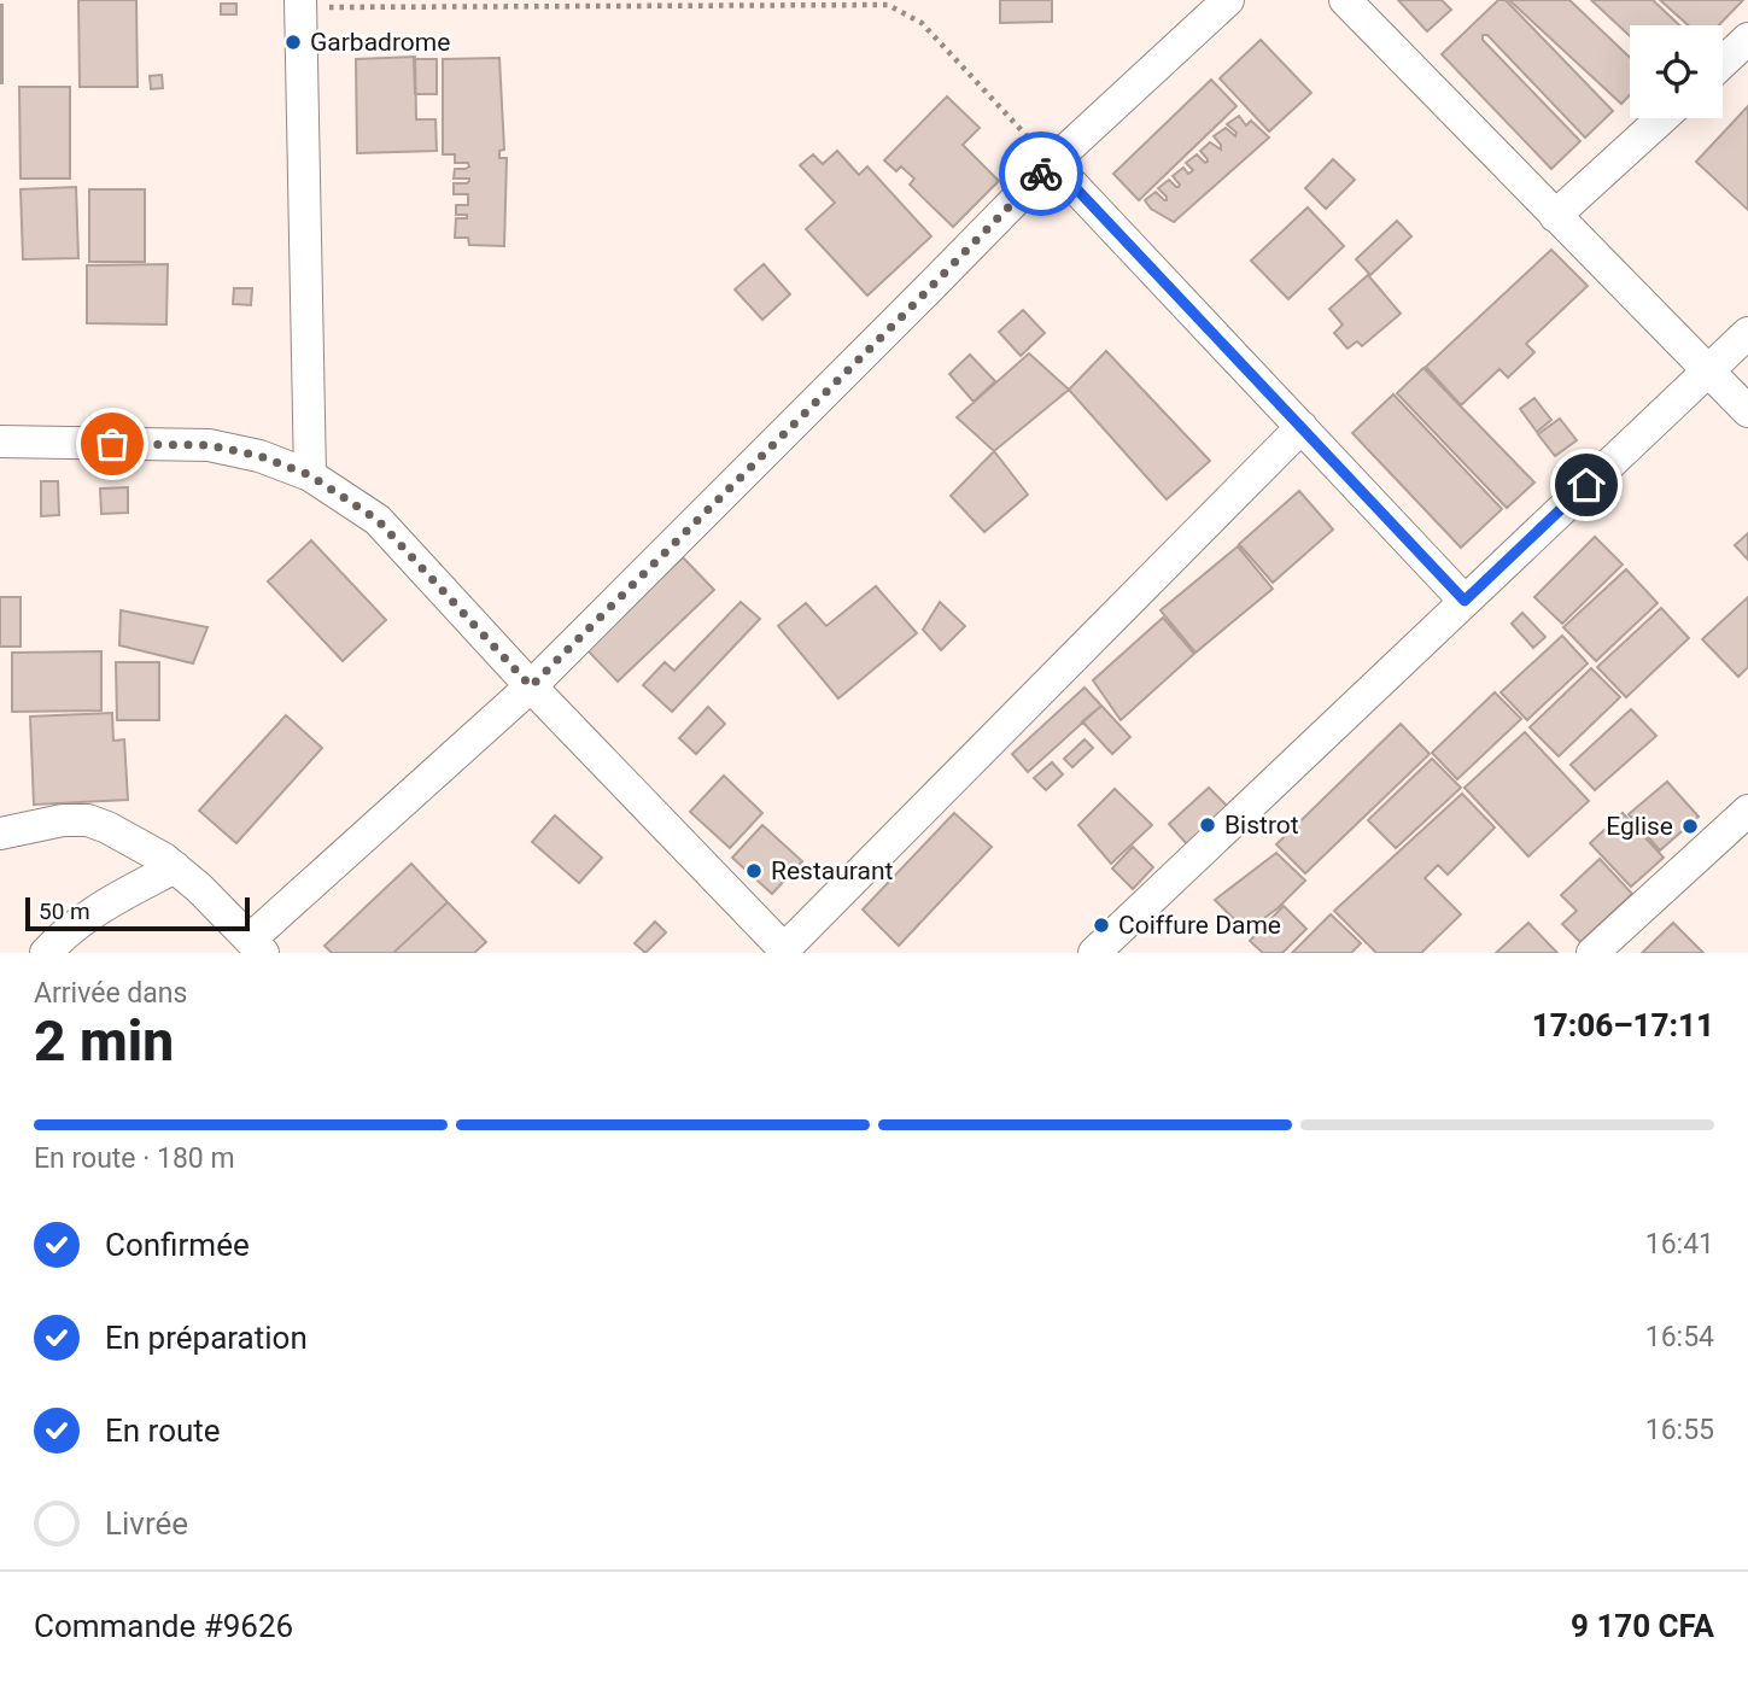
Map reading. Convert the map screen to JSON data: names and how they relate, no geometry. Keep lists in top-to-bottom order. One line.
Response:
{"places":["Garbadrome","Bistrot","Eglise","Restaurant","Coiffure Dame"],"scale_bar":"50 m","page":{"scale":"50 m","heading":["2 min","Arrivée dans","17:06–17:11"],"panel":["Commande #9626","9 170 CFA"],"bar":"En route · 180 m","list":[["Confirmée","16:41"],["En préparation","16:54"],["En route","16:55"],"Livrée"]}}
